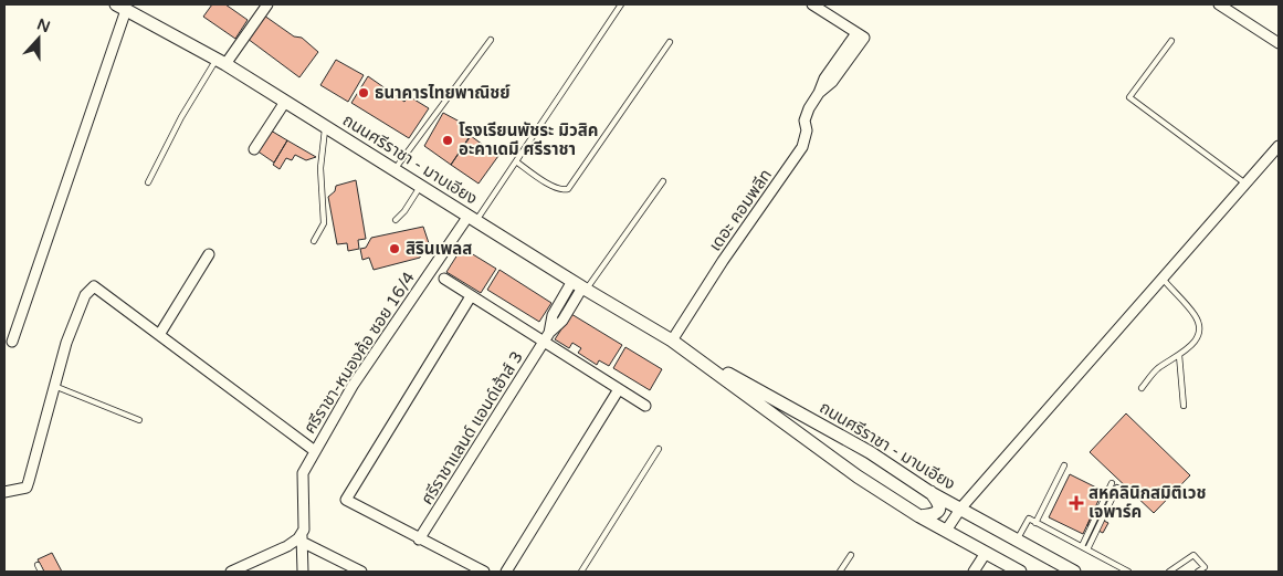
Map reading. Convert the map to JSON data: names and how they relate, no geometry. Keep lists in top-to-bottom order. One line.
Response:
{"streets":{"main road":["ถนนศรีราชา - มาบเอียง"],"street":["เดอะ คอมพลีท","ศรีราชา-หนองค้อ ซอย 16/4","ศรีราชาแลนด์ แอนด์เฮ้าส์ 3"]},"crossings":[["ถนนศรีราชา - มาบเอียง","เดอะ คอมพลีท"],["ถนนศรีราชา - มาบเอียง","ศรีราชา-หนองค้อ ซอย 16/4"],["ถนนศรีราชา - มาบเอียง","ศรีราชาแลนด์ แอนด์เฮ้าส์ 3"]],"places":{"other":["ธนาคารไทยพาณิชย์","โรงเรียนพัชระ มิวสิค อะคาเดมี ศรีราชา","สิรินเพลส"],"health":["สหคลินิกสมิติเวช เจพาร์ค"]},"north":"top"}
